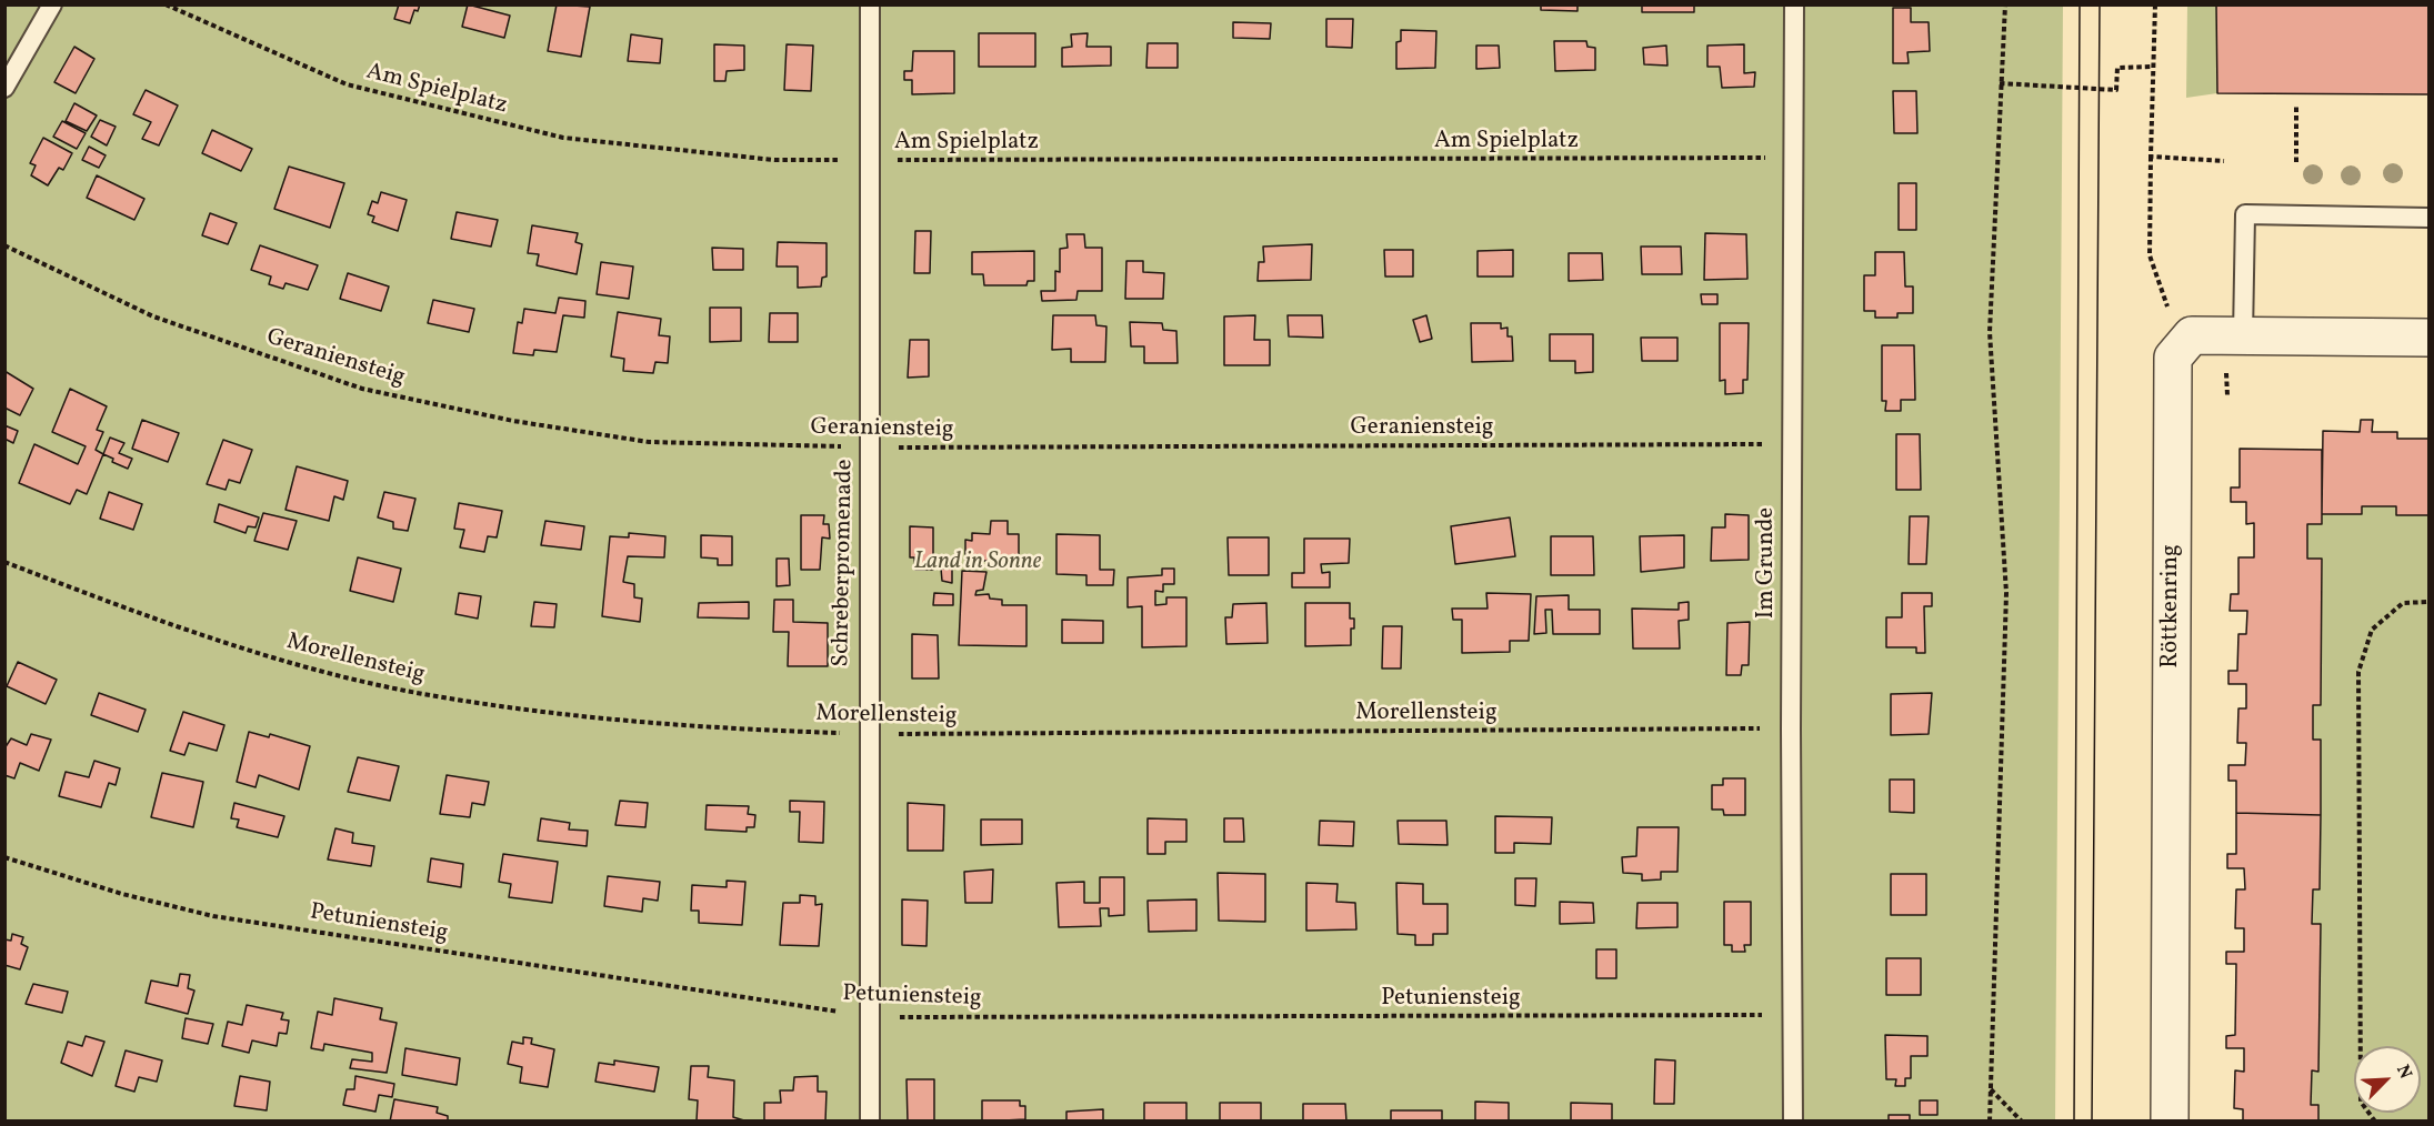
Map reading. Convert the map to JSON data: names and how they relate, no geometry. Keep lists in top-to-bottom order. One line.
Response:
{"streets":{"street":["Röttkenring"],"lane":["Schreberpromenade","Im Grunde"],"path":["Am Spielplatz","Geraniensteig","Morellensteig","Petuniensteig"]},"crossings":[["Am Spielplatz","Schreberpromenade"],["Am Spielplatz","Im Grunde"],["Geraniensteig","Schreberpromenade"],["Geraniensteig","Im Grunde"],["Schreberpromenade","Morellensteig"],["Schreberpromenade","Petuniensteig"],["Im Grunde","Morellensteig"],["Im Grunde","Petuniensteig"]],"parks":["Land in Sonne"],"north":"top right"}
